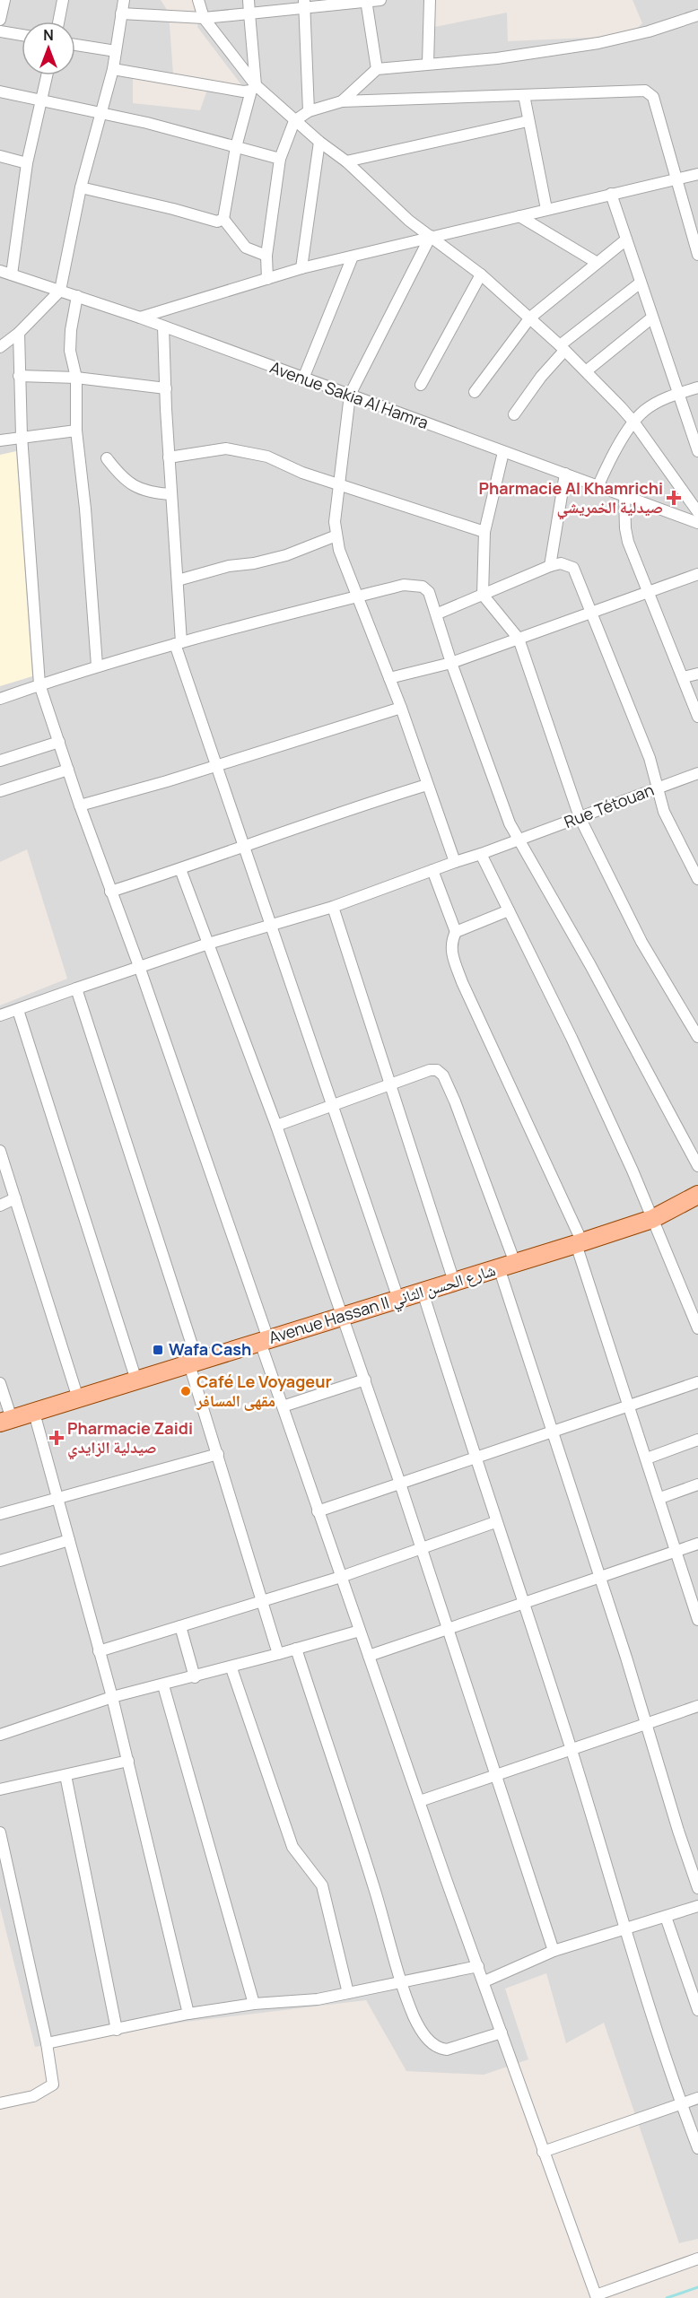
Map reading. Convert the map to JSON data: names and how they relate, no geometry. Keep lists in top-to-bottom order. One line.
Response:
{"streets":{"main road":["Avenue Hassan II شارع الحسن الثاني"],"street":["Avenue Sakia Al Hamra","Rue Tétouan"]},"places":{"health":["Pharmacie Al Khamrichi صيدلية الخمريشي","Pharmacie Zaidi صيدلية الزايدي"],"transit":["Wafa Cash"],"other":["Café Le Voyageur مقهى المسافر"]},"north":"top"}
